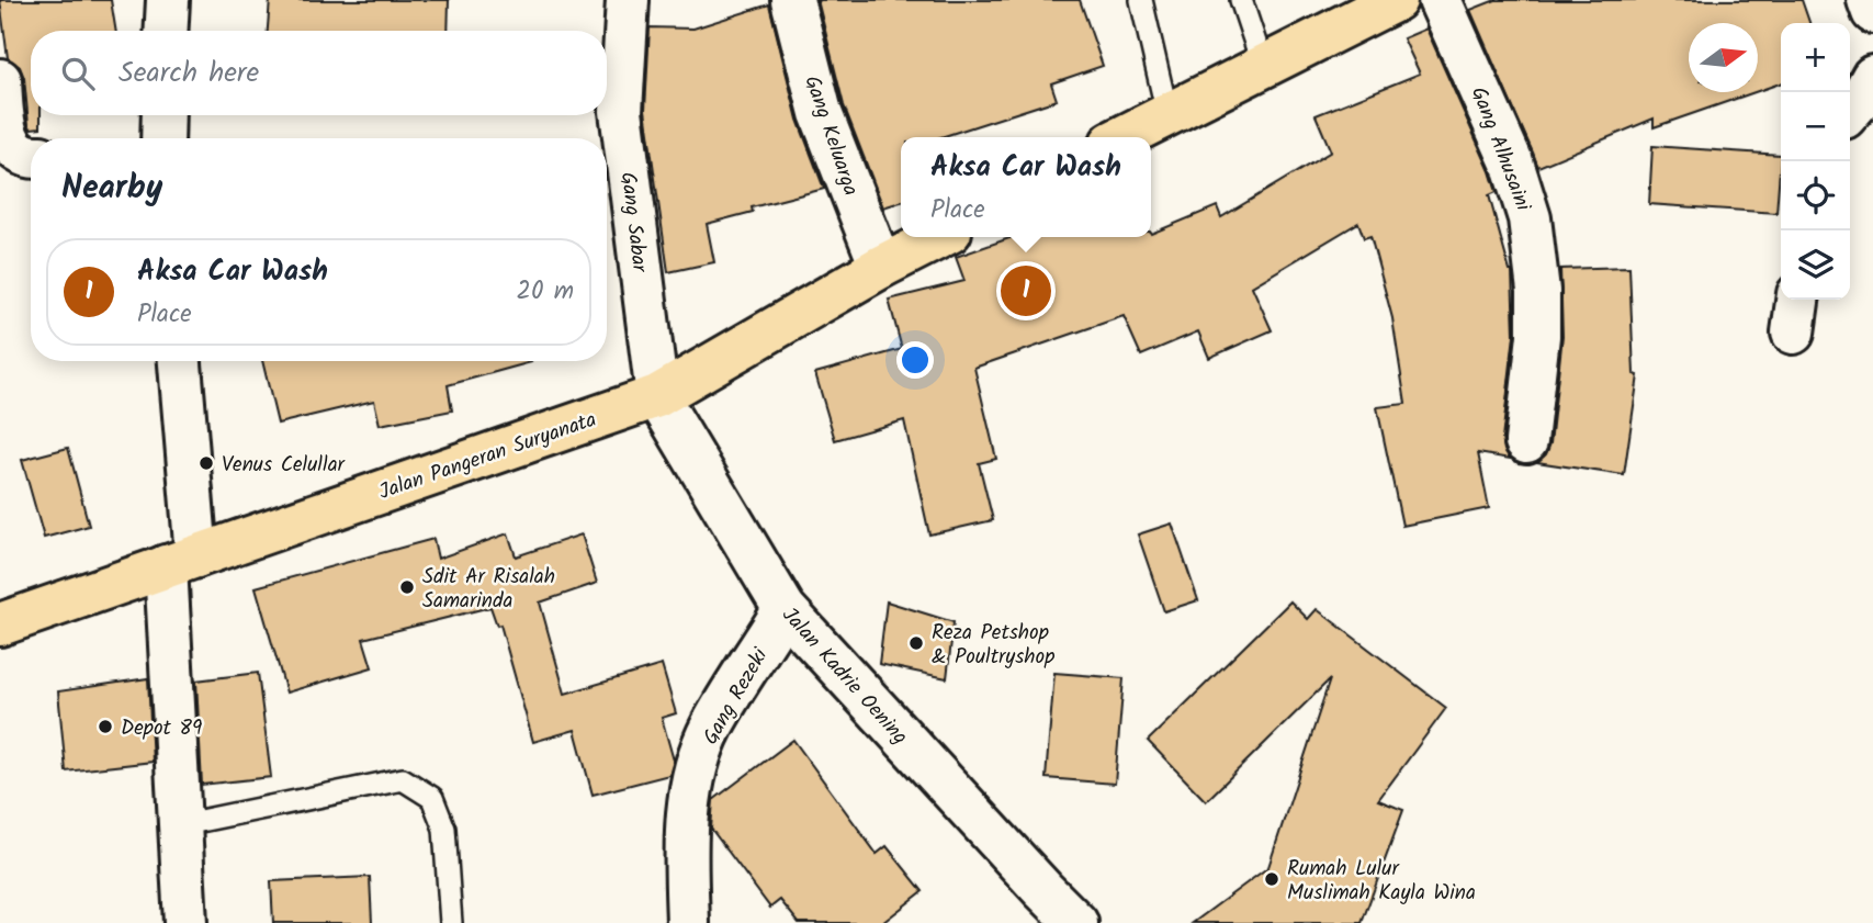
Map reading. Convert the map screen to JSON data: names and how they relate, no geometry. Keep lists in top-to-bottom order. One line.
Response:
{"streets":{"main road":["Jalan Pangeran Suryanata"],"street":["Gang Keluarga","Gang Alhusaini","Gang Sabar","Jalan Kadrie Oening","Gang Rezeki"]},"crossings":[["Gang Keluarga","Jalan Pangeran Suryanata"],["Gang Sabar","Jalan Pangeran Suryanata"],["Gang Sabar","Jalan Kadrie Oening"],["Jalan Pangeran Suryanata","Jalan Kadrie Oening"],["Jalan Kadrie Oening","Gang Rezeki"]],"places":["Venus Celullar","Sdit Ar Risalah Samarinda","Reza Petshop & Poultryshop","Depot 89","Rumah Lulur Muslimah Kayla Wina"],"north":"right","page":{"map_buttons":["+","−"],"search":"Search here","popup":["Aksa Car Wash","Place"],"heading":"Nearby","list":[{"mark":"1","name":"Aksa Car Wash","note":"Place","value":"20 m"}],"pins":"1"}}
